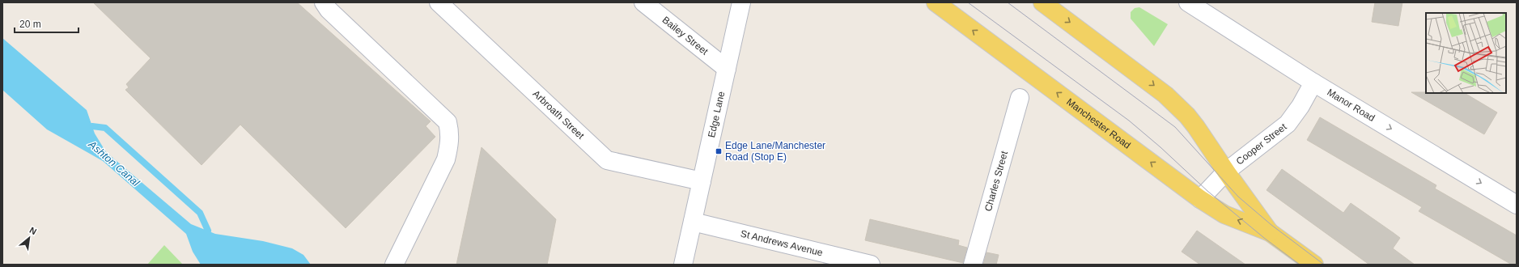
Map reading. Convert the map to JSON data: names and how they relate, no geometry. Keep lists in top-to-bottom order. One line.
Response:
{"streets":{"main road":["Manchester Road"],"street":["Bailey Street","Manor Road","Arbroath Street","Edge Lane","Cooper Street","Charles Street","St Andrews Avenue"]},"crossings":[["Bailey Street","Edge Lane"],["Manor Road","Cooper Street"],["Arbroath Street","Edge Lane"],["Edge Lane","St Andrews Avenue"],["Manchester Road","Cooper Street"]],"one_way":["Manor Road"],"water":["Ashton Canal"],"places":{"transit":["Edge Lane/Manchester Road (Stop E)"]},"scale_bar":"20 m","north":"top right"}
